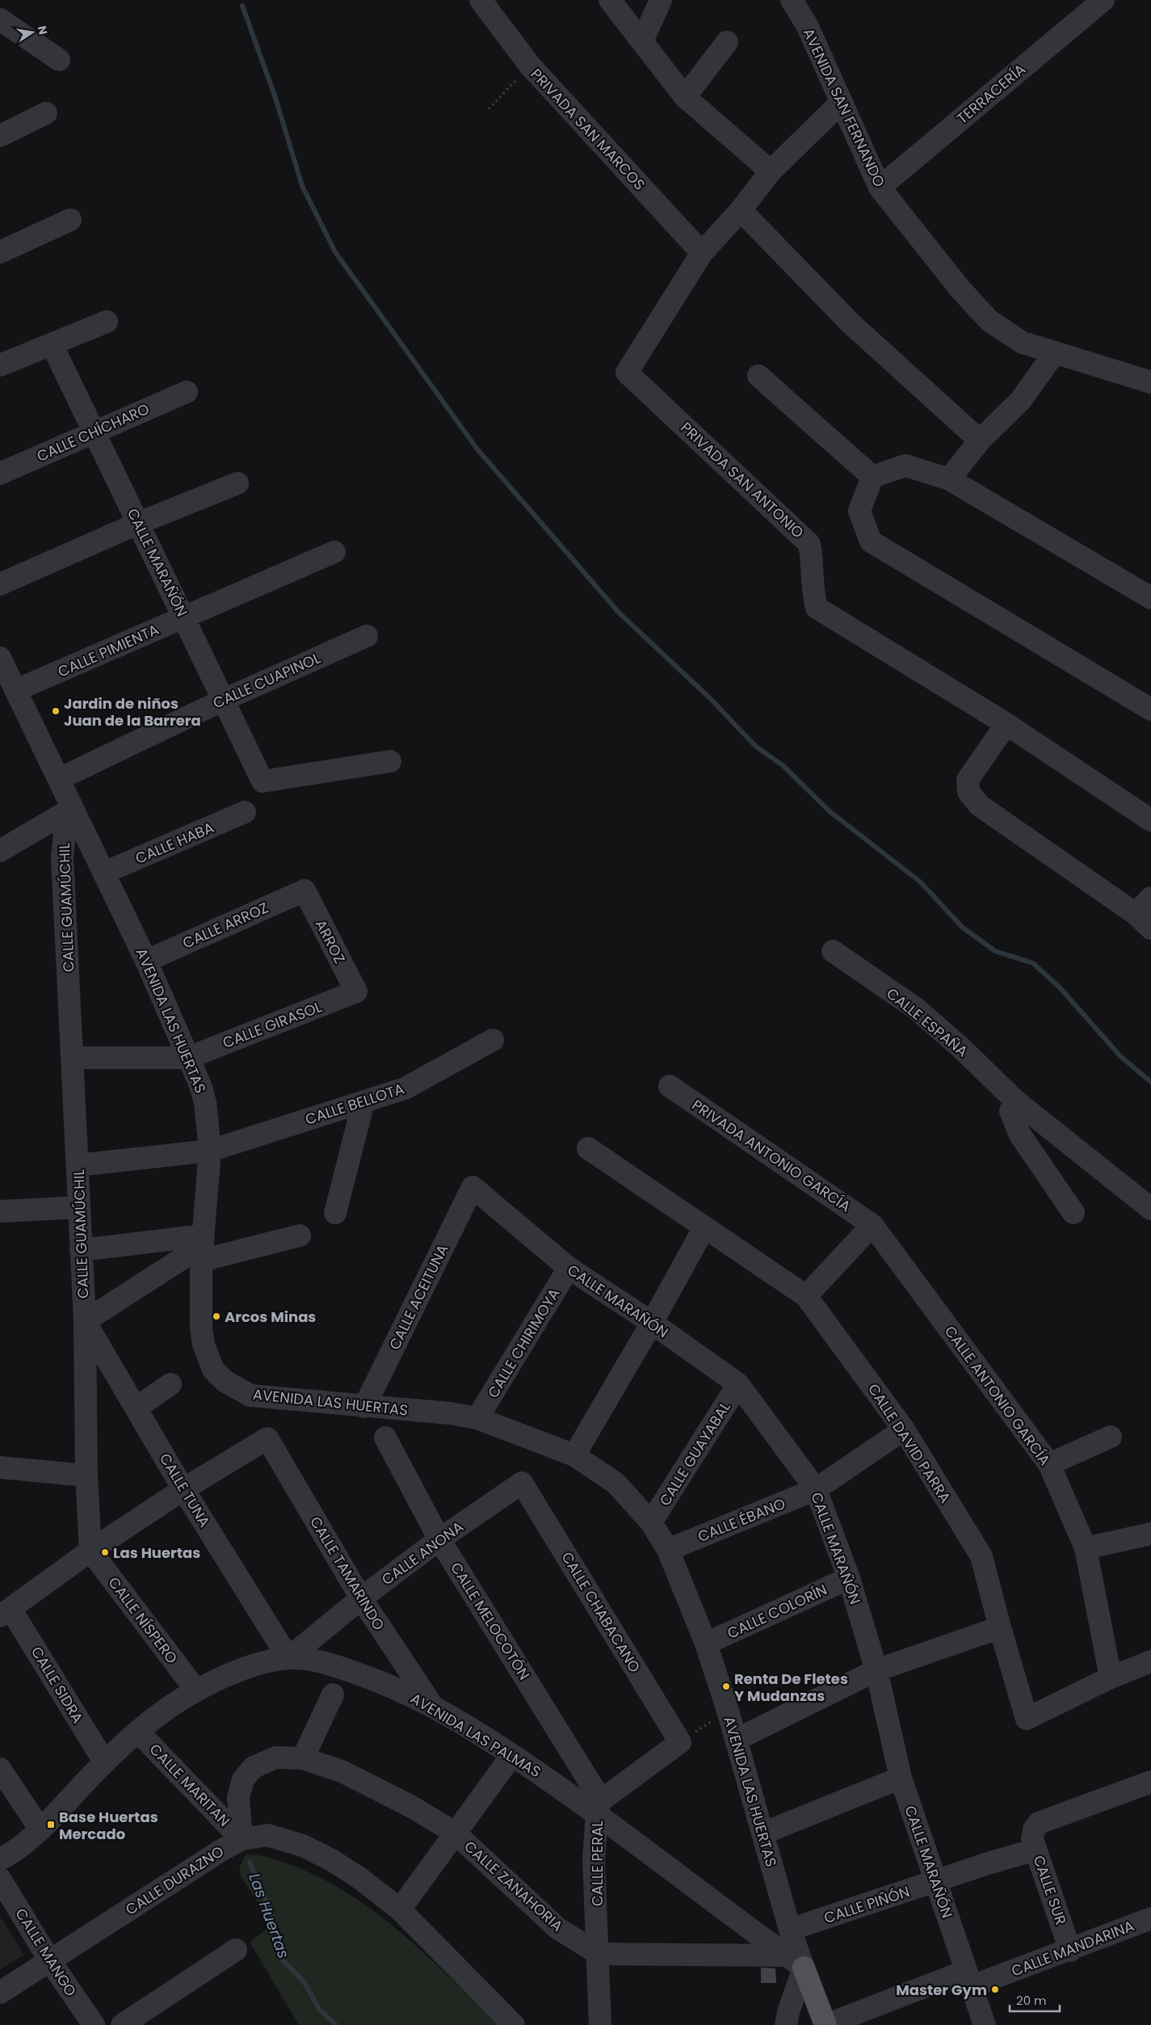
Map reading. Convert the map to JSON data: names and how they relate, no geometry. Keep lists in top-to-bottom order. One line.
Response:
{"streets":{"street":["TERRACERÍA","AVENIDA SAN FERNANDO","PRIVADA SAN MARCOS","CALLE CHÍCHARO","PRIVADA SAN ANTONIO","CALLE MARAÑÓN","CALLE PIMIENTA","CALLE CUAPINOL","CALLE HABA","CALLE GUAMÚCHIL","CALLE ARROZ","ARROZ","AVENIDA LAS HUERTAS","CALLE ESPAÑA","CALLE GIRASOL","CALLE BELLOTA","PRIVADA ANTONIO GARCÍA","CALLE ACEITUNA","CALLE CHIRIMOYA","CALLE ANTONIO GARCÍA","CALLE DAVID PARRA","CALLE GUAYABAL","CALLE TUNA","CALLE ÉBANO","CALLE ANONA","CALLE TAMARINDO","CALLE COLORÍN","CALLE CHABACANO","CALLE NÍSPERO","CALLE MELOCOTÓN","CALLE SIDRA","AVENIDA LAS PALMAS","CALLE MARITAN","CALLE PERAL","CALLE DURAZNO","CALLE ZANAHORIA","CALLE SUR","CALLE PIÑÓN","CALLE MANDARINA","CALLE MANGO"]},"crossings":[["TERRACERÍA","AVENIDA SAN FERNANDO"],["PRIVADA SAN MARCOS","PRIVADA SAN ANTONIO"],["CALLE CHÍCHARO","CALLE MARAÑÓN"],["CALLE MARAÑÓN","CALLE PIMIENTA"],["CALLE MARAÑÓN","CALLE CUAPINOL"],["CALLE MARAÑÓN","CALLE ACEITUNA"],["CALLE MARAÑÓN","CALLE CHIRIMOYA"],["CALLE MARAÑÓN","CALLE GUAYABAL"],["CALLE MARAÑÓN","CALLE ÉBANO"],["CALLE MARAÑÓN","CALLE COLORÍN"],["CALLE MARAÑÓN","CALLE PIÑÓN"],["CALLE MARAÑÓN","CALLE MANDARINA"],["CALLE PIMIENTA","AVENIDA LAS HUERTAS"],["CALLE CUAPINOL","AVENIDA LAS HUERTAS"],["CALLE HABA","AVENIDA LAS HUERTAS"],["CALLE GUAMÚCHIL","AVENIDA LAS HUERTAS"],["CALLE GUAMÚCHIL","CALLE BELLOTA"],["CALLE GUAMÚCHIL","CALLE TUNA"],["CALLE GUAMÚCHIL","CALLE NÍSPERO"],["CALLE ARROZ","ARROZ"],["CALLE ARROZ","AVENIDA LAS HUERTAS"],["ARROZ","CALLE GIRASOL"],["AVENIDA LAS HUERTAS","CALLE GIRASOL"],["AVENIDA LAS HUERTAS","CALLE BELLOTA"],["AVENIDA LAS HUERTAS","CALLE ACEITUNA"],["AVENIDA LAS HUERTAS","CALLE CHIRIMOYA"],["AVENIDA LAS HUERTAS","CALLE GUAYABAL"],["AVENIDA LAS HUERTAS","CALLE ÉBANO"],["AVENIDA LAS HUERTAS","CALLE COLORÍN"],["AVENIDA LAS HUERTAS","AVENIDA LAS PALMAS"],["AVENIDA LAS HUERTAS","CALLE PIÑÓN"],["PRIVADA ANTONIO GARCÍA","CALLE ANTONIO GARCÍA"],["CALLE ANTONIO GARCÍA","CALLE DAVID PARRA"],["CALLE DAVID PARRA","CALLE ÉBANO"],["CALLE TUNA","CALLE ANONA"],["CALLE TUNA","CALLE TAMARINDO"],["CALLE TUNA","AVENIDA LAS PALMAS"],["CALLE ANONA","CALLE TAMARINDO"],["CALLE ANONA","CALLE CHABACANO"],["CALLE ANONA","CALLE MELOCOTÓN"],["CALLE ANONA","AVENIDA LAS PALMAS"],["CALLE TAMARINDO","AVENIDA LAS PALMAS"],["CALLE CHABACANO","CALLE PERAL"],["CALLE NÍSPERO","AVENIDA LAS PALMAS"],["CALLE MELOCOTÓN","AVENIDA LAS PALMAS"],["CALLE MELOCOTÓN","CALLE PERAL"],["CALLE SIDRA","AVENIDA LAS PALMAS"],["AVENIDA LAS PALMAS","CALLE MARITAN"],["AVENIDA LAS PALMAS","CALLE PERAL"],["CALLE MARITAN","CALLE DURAZNO"],["CALLE PERAL","CALLE ZANAHORIA"],["CALLE DURAZNO","CALLE MANGO"],["CALLE SUR","CALLE PIÑÓN"],["CALLE SUR","CALLE MANDARINA"]],"water":["Las Huertas"],"places":{"other":["Jardin de niños Juan de la Barrera","Arcos Minas","Las Huertas","Renta De Fletes Y Mudanzas","Master Gym"],"transit":["Base Huertas Mercado"]},"scale_bar":"20 m","north":"right"}
